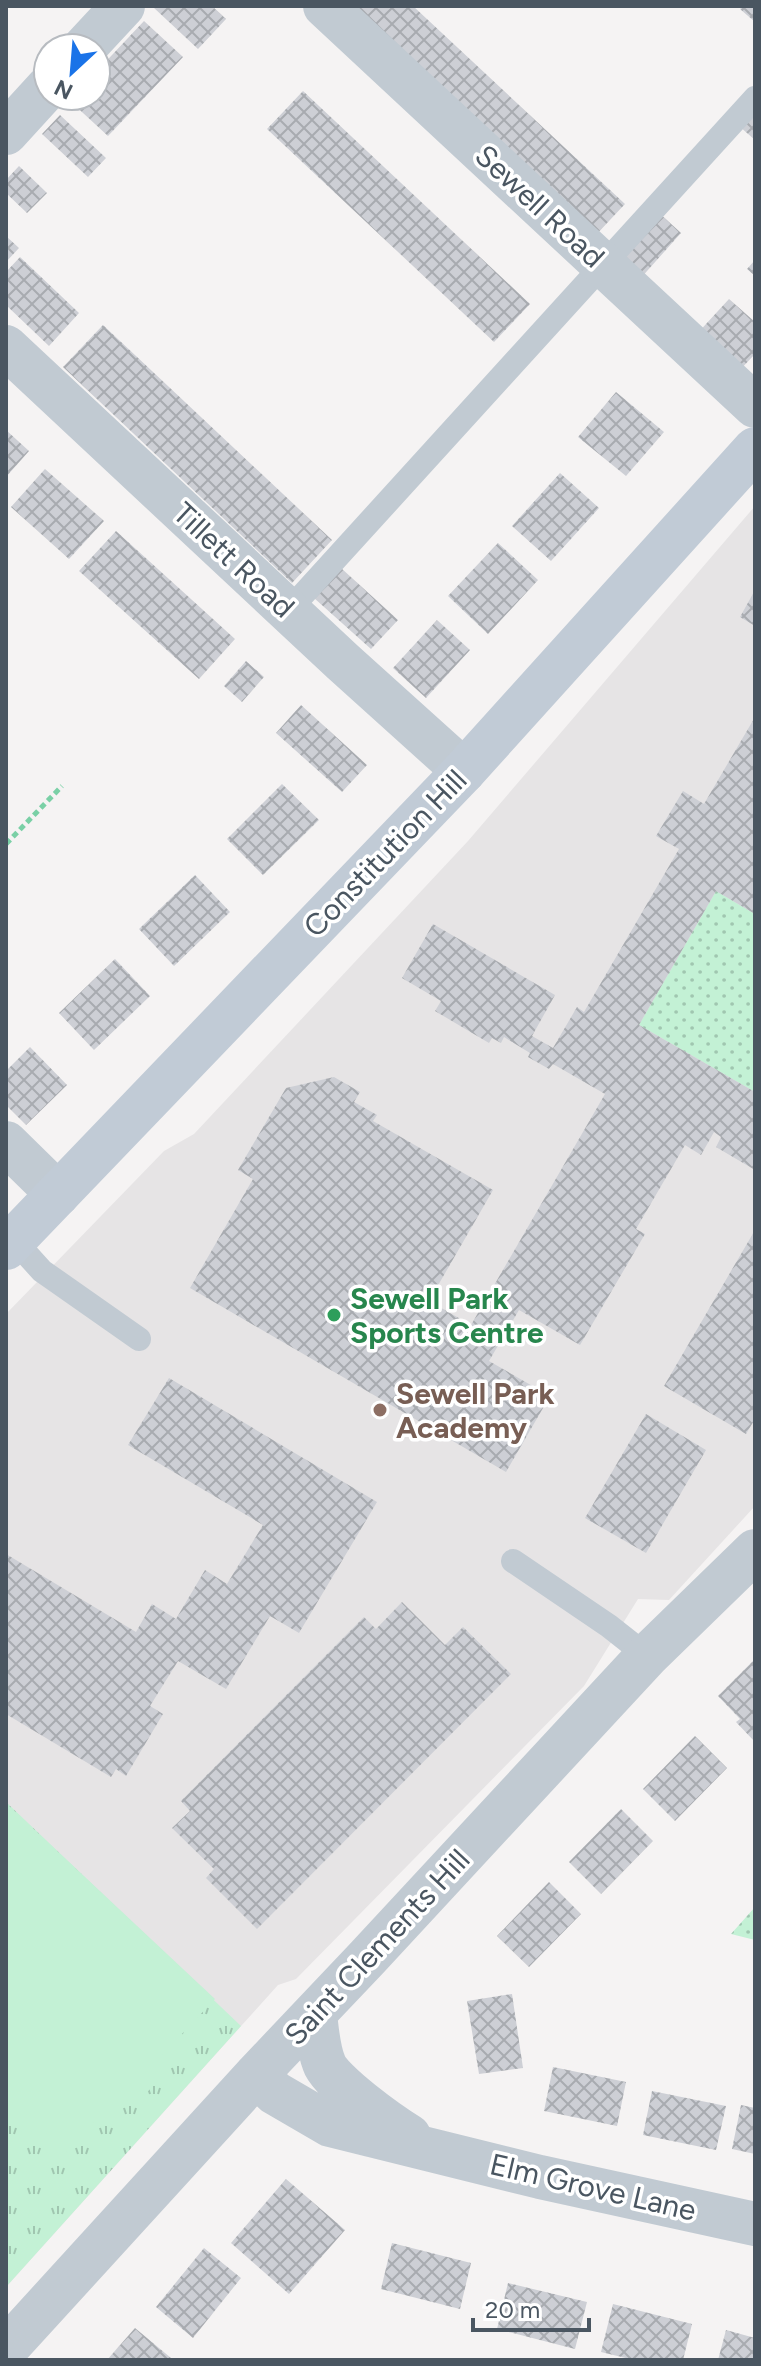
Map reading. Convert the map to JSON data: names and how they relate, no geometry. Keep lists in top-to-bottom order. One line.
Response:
{"streets":{"main road":["Constitution Hill"],"street":["Sewell Road","Tillett Road","Saint Clements Hill","Elm Grove Lane"]},"crossings":[["Tillett Road","Constitution Hill"],["Saint Clements Hill","Elm Grove Lane"]],"places":["Sewell Park Sports Centre","Sewell Park Academy"],"scale_bar":"20 m","north":"bottom left"}
